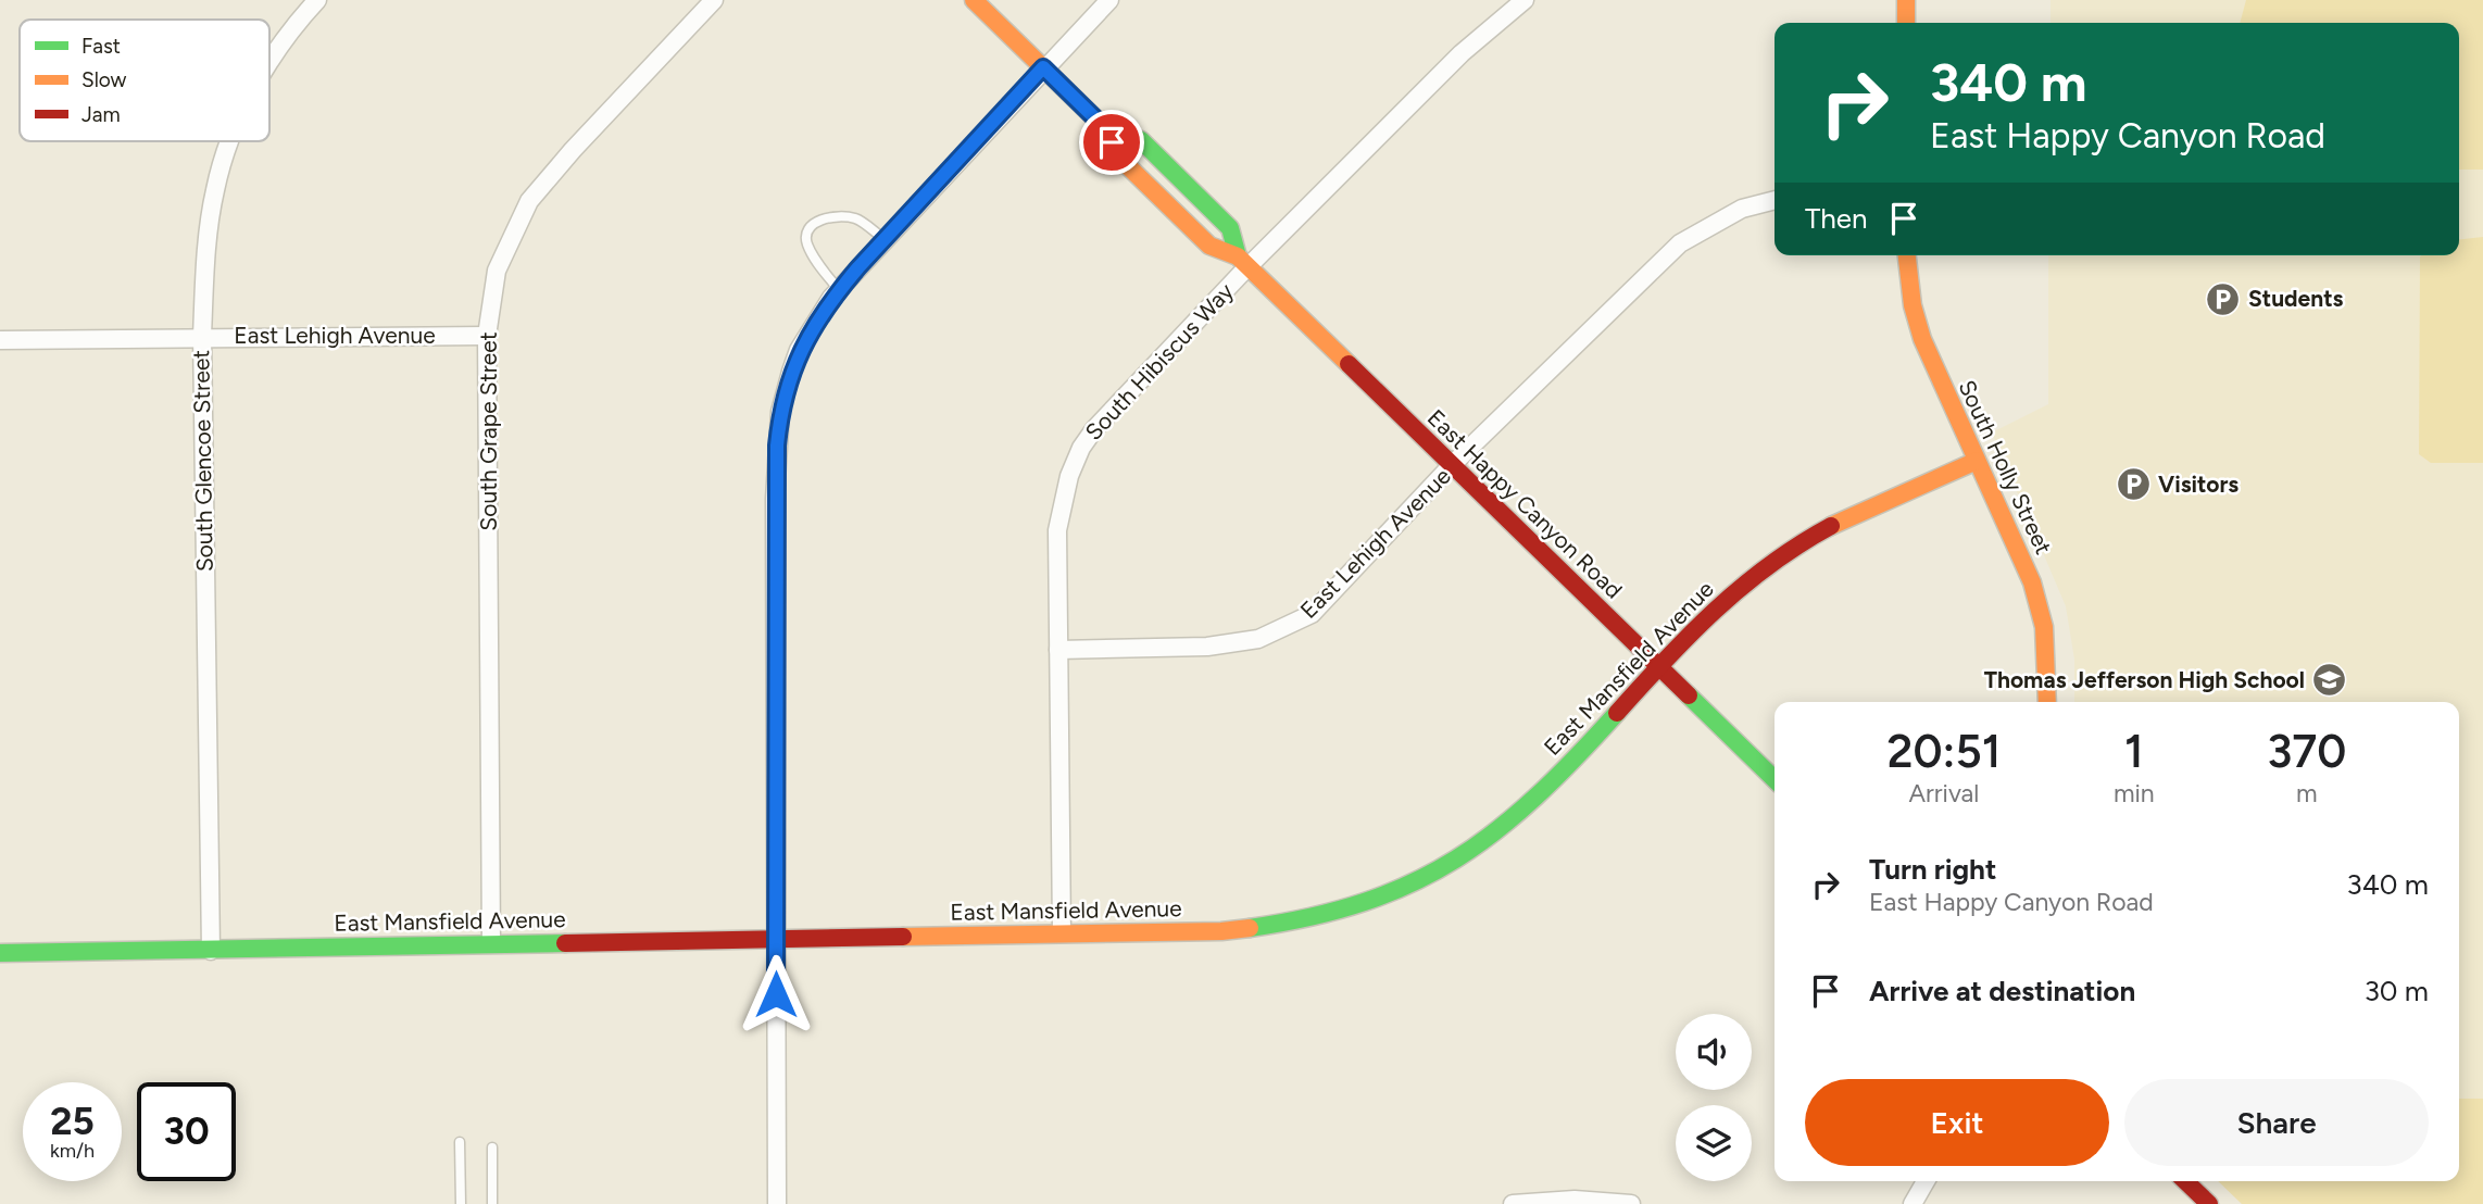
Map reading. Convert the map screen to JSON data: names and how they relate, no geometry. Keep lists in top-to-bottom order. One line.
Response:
{"streets":{"street":["East Lehigh Avenue","South Hibiscus Way","South Grape Street","South Glencoe Street","South Holly Street","East Happy Canyon Road","East Mansfield Avenue"]},"crossings":[["East Lehigh Avenue","South Hibiscus Way"],["East Lehigh Avenue","South Grape Street"],["East Lehigh Avenue","South Glencoe Street"],["East Lehigh Avenue","East Happy Canyon Road"],["South Hibiscus Way","East Happy Canyon Road"],["South Hibiscus Way","East Mansfield Avenue"],["South Grape Street","East Mansfield Avenue"],["South Glencoe Street","East Mansfield Avenue"],["South Holly Street","East Mansfield Avenue"],["East Happy Canyon Road","East Mansfield Avenue"]],"places":{"parking":["Students","Visitors"],"school or university":["Thomas Jefferson High School"]},"legend":["Fast","Slow","Jam"],"page":{"turn":["340 m","East Happy Canyon Road"],"then":"Then","eta":["20:51","Arrival","1","min","370","m"],"list":[{"name":"Turn right","note":"East Happy Canyon Road","value":"340 m"},{"name":"Arrive at destination","value":"30 m"}],"buttons":["Exit","Share"],"speed":"25 km/h","limit":"30"}}
